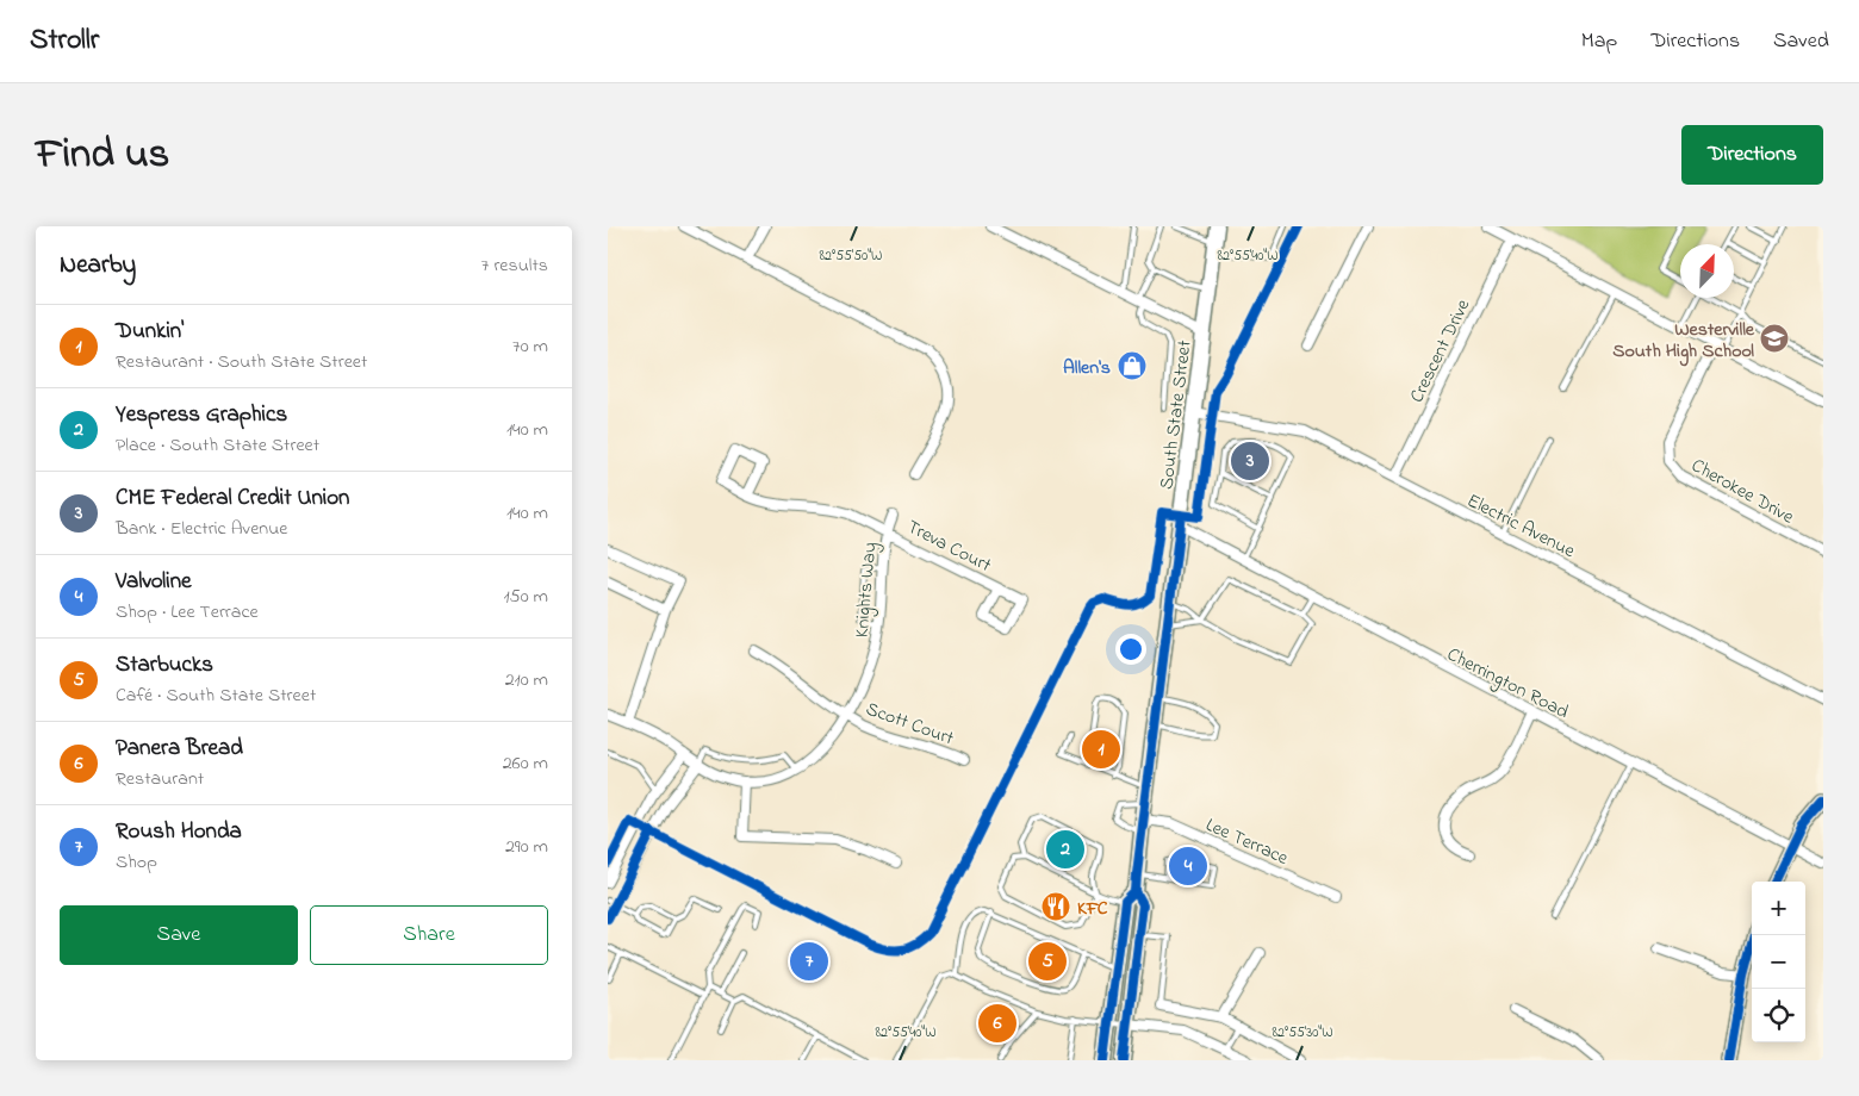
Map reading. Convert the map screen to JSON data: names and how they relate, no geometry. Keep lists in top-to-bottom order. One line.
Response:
{"streets":{"main road":["South State Street"],"street":["Crescent Drive","Cherokee Drive","Electric Avenue","Treva Court","Knights Way","Cherrington Road","Scott Court","Lee Terrace"]},"crossings":[["Crescent Drive","Electric Avenue"],["South State Street","Electric Avenue"],["South State Street","Cherrington Road"],["South State Street","Lee Terrace"],["Treva Court","Knights Way"],["Knights Way","Scott Court"]],"places":{"school or university":["Westerville South High School"],"shop":["Allen's"],"restaurant":["KFC"]},"north":"top right","page":{"header":"Strollr","nav":["Map","Directions","Saved"],"title":"Find us","buttons":["Directions",["Save","Share"]],"heading":["Nearby","7 results"],"list":[{"mark":"1","name":"Dunkin'","note":"Restaurant · South State Street","value":"70 m"},{"mark":"2","name":"Yespress Graphics","note":"Place · South State Street","value":"140 m"},{"mark":"3","name":"CME Federal Credit Union","note":"Bank · Electric Avenue","value":"140 m"},{"mark":"4","name":"Valvoline","note":"Shop · Lee Terrace","value":"150 m"},{"mark":"5","name":"Starbucks","note":"Café · South State Street","value":"210 m"},{"mark":"6","name":"Panera Bread","note":"Restaurant","value":"260 m"},{"mark":"7","name":"Roush Honda","note":"Shop","value":"290 m"}],"pins":["3","1","2","4","5","7","6"],"map_buttons":["+","−"]},"coordinates":["82°55'50\"W","82°55'40\"W","82°55'30\"W"]}
